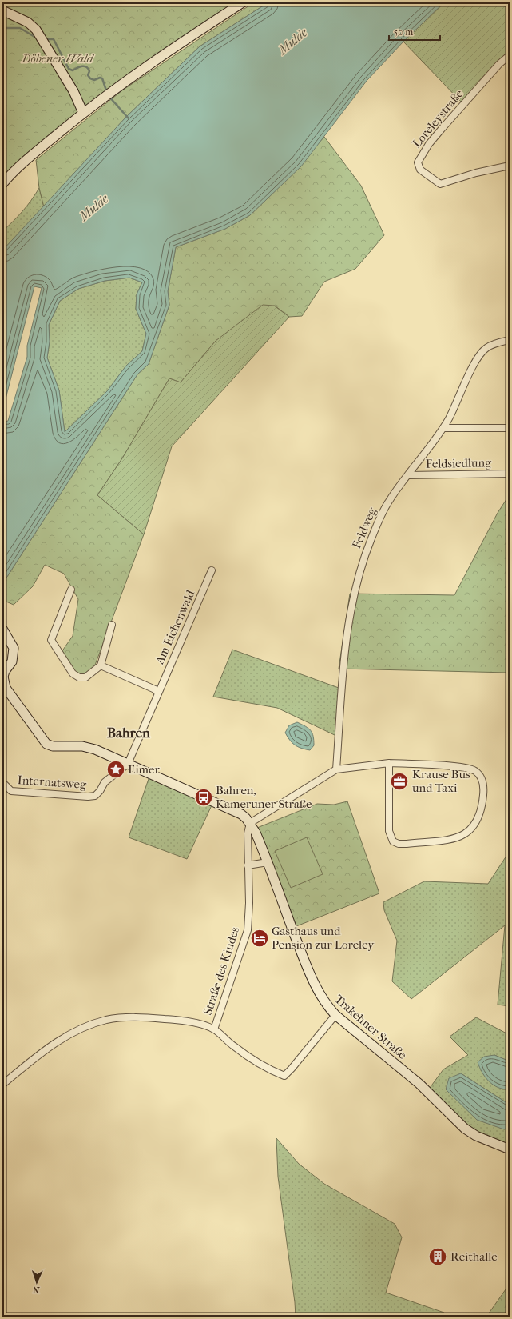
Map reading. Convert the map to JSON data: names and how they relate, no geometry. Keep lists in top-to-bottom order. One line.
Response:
{"streets":{"street":["Loreleystraße","Feldsiedlung","Feldweg","Am Eichenwald","Internatsweg","Straße des Kindes","Trakehner Straße"]},"crossings":[["Feldsiedlung","Feldweg"],["Am Eichenwald","Internatsweg"],["Straße des Kindes","Trakehner Straße"]],"districts":["Bahren"],"water":["Mulde"],"parks":["Döbener Wald"],"places":{"place":["Eimer"],"office":["Krause Bus und Taxi"],"bus stop":["Bahren, Kameruner Straße"],"hotel":["Gasthaus und Pension zur Loreley"],"building":["Reithalle"]},"scale_bar":"50 m","north":"bottom"}
